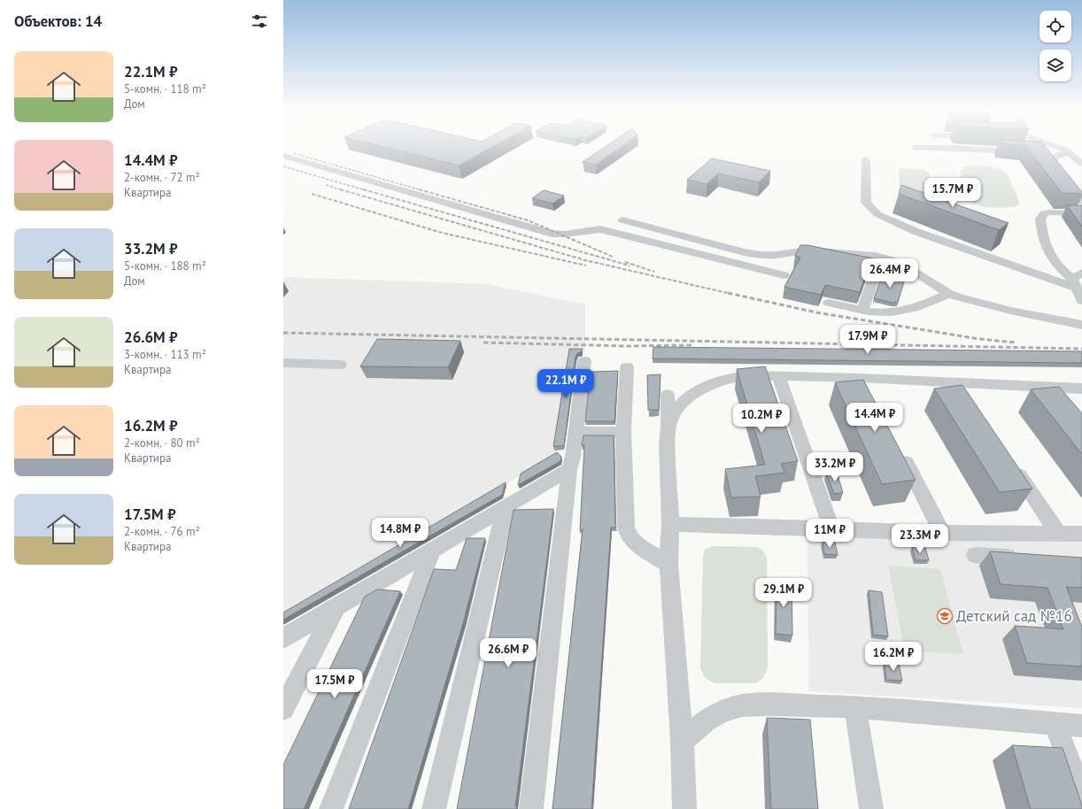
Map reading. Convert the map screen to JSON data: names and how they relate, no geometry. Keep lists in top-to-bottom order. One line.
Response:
{"places":{"school or university":["Детский сад №16"]},"page":{"heading":"Объектов: 14","list":[{"name":"22.1M ₽","note":"5-комн. · 118 m² · Дом"},{"name":"14.4M ₽","note":"2-комн. · 72 m² · Квартира"},{"name":"33.2M ₽","note":"5-комн. · 188 m² · Дом"},{"name":"26.6M ₽","note":"3-комн. · 113 m² · Квартира"},{"name":"16.2M ₽","note":"2-комн. · 80 m² · Квартира"},{"name":"17.5M ₽","note":"2-комн. · 76 m² · Квартира"}],"price":["15.7M ₽","26.4M ₽","17.9M ₽","22.1M ₽","14.4M ₽","10.2M ₽","33.2M ₽","14.8M ₽","11M ₽","23.3M ₽","29.1M ₽","26.6M ₽","16.2M ₽","17.5M ₽"]}}
